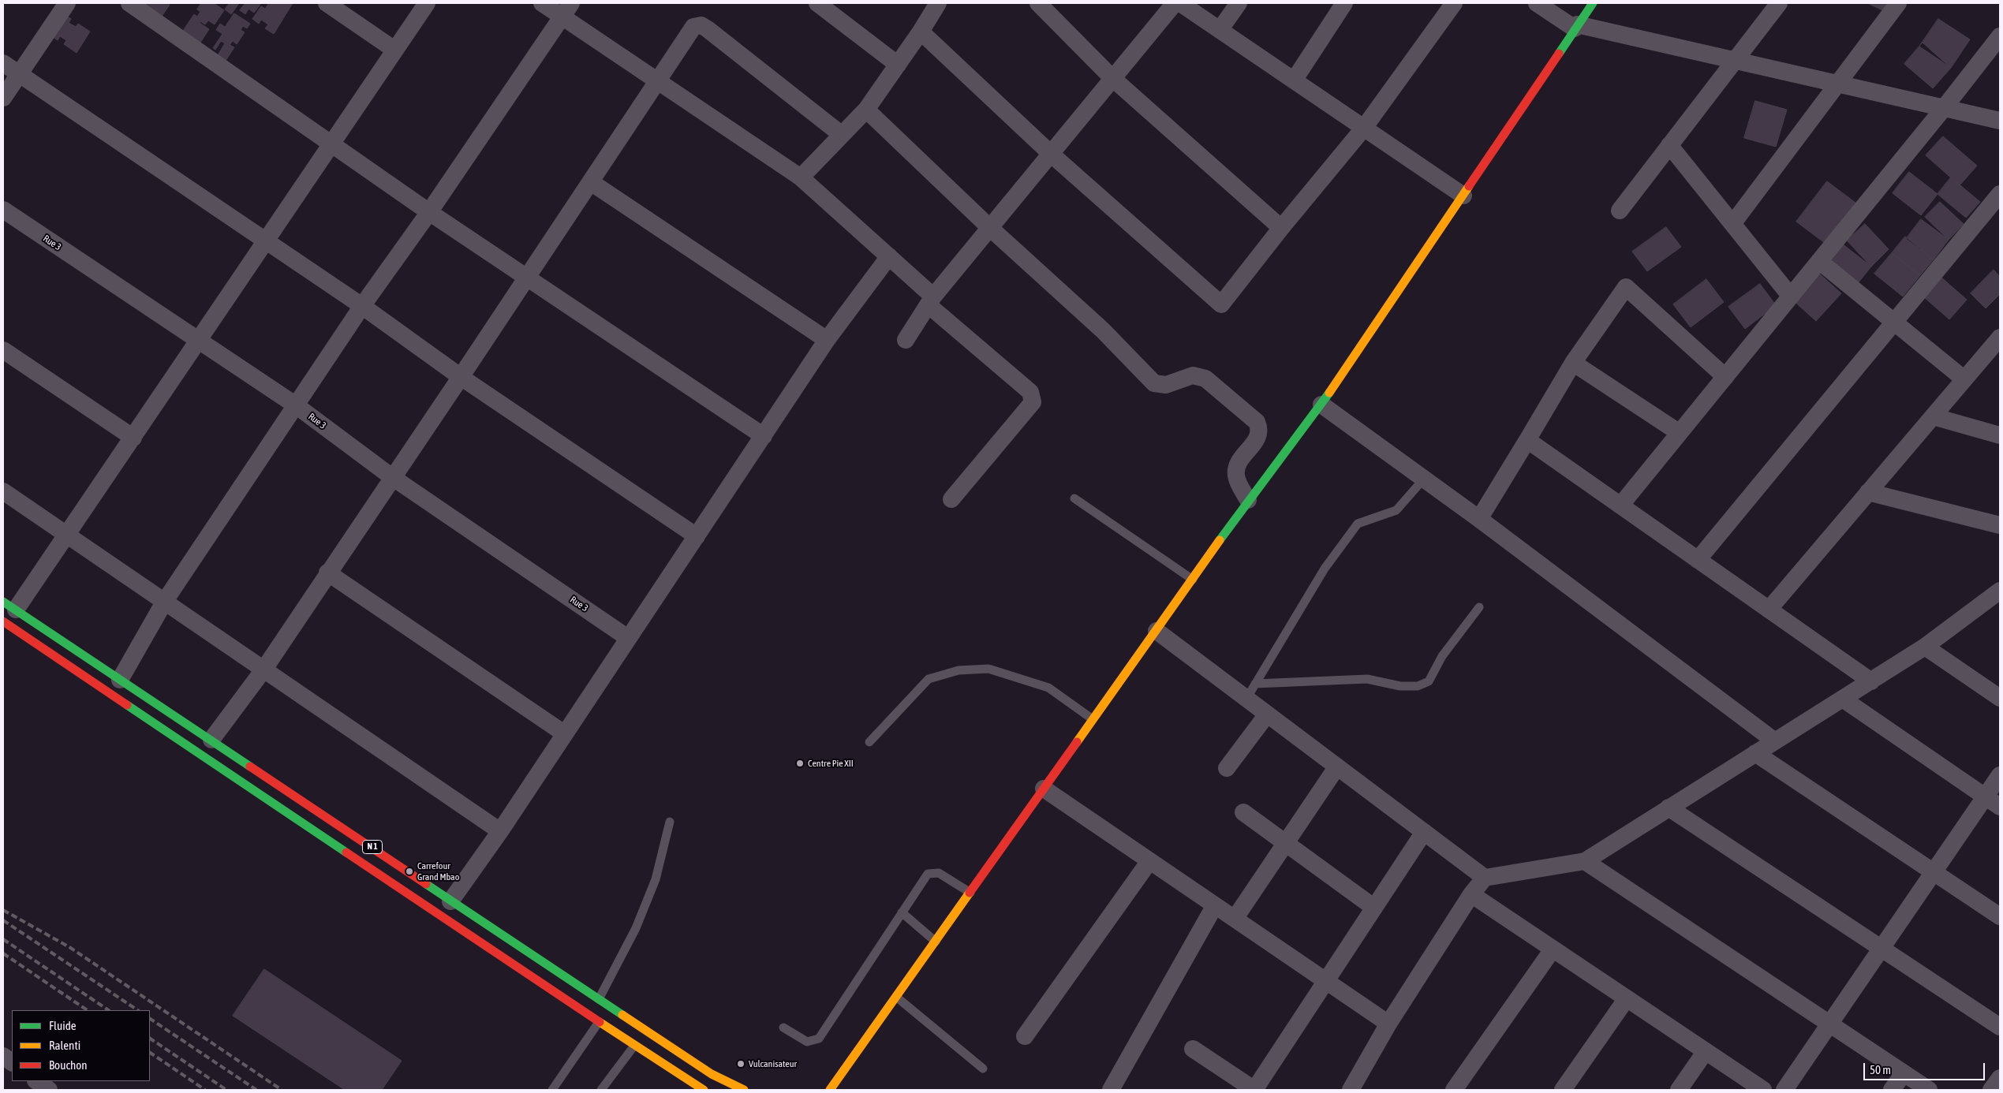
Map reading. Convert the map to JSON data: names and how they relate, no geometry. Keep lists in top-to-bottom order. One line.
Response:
{"streets":{"main road":["N 1"],"street":["Rue 3"]},"places":["Centre Pie XII","Carrefour Grand Mbao","Vulcanisateur"],"legend":["Fluide","Ralenti","Bouchon"],"scale_bar":"50 m"}
